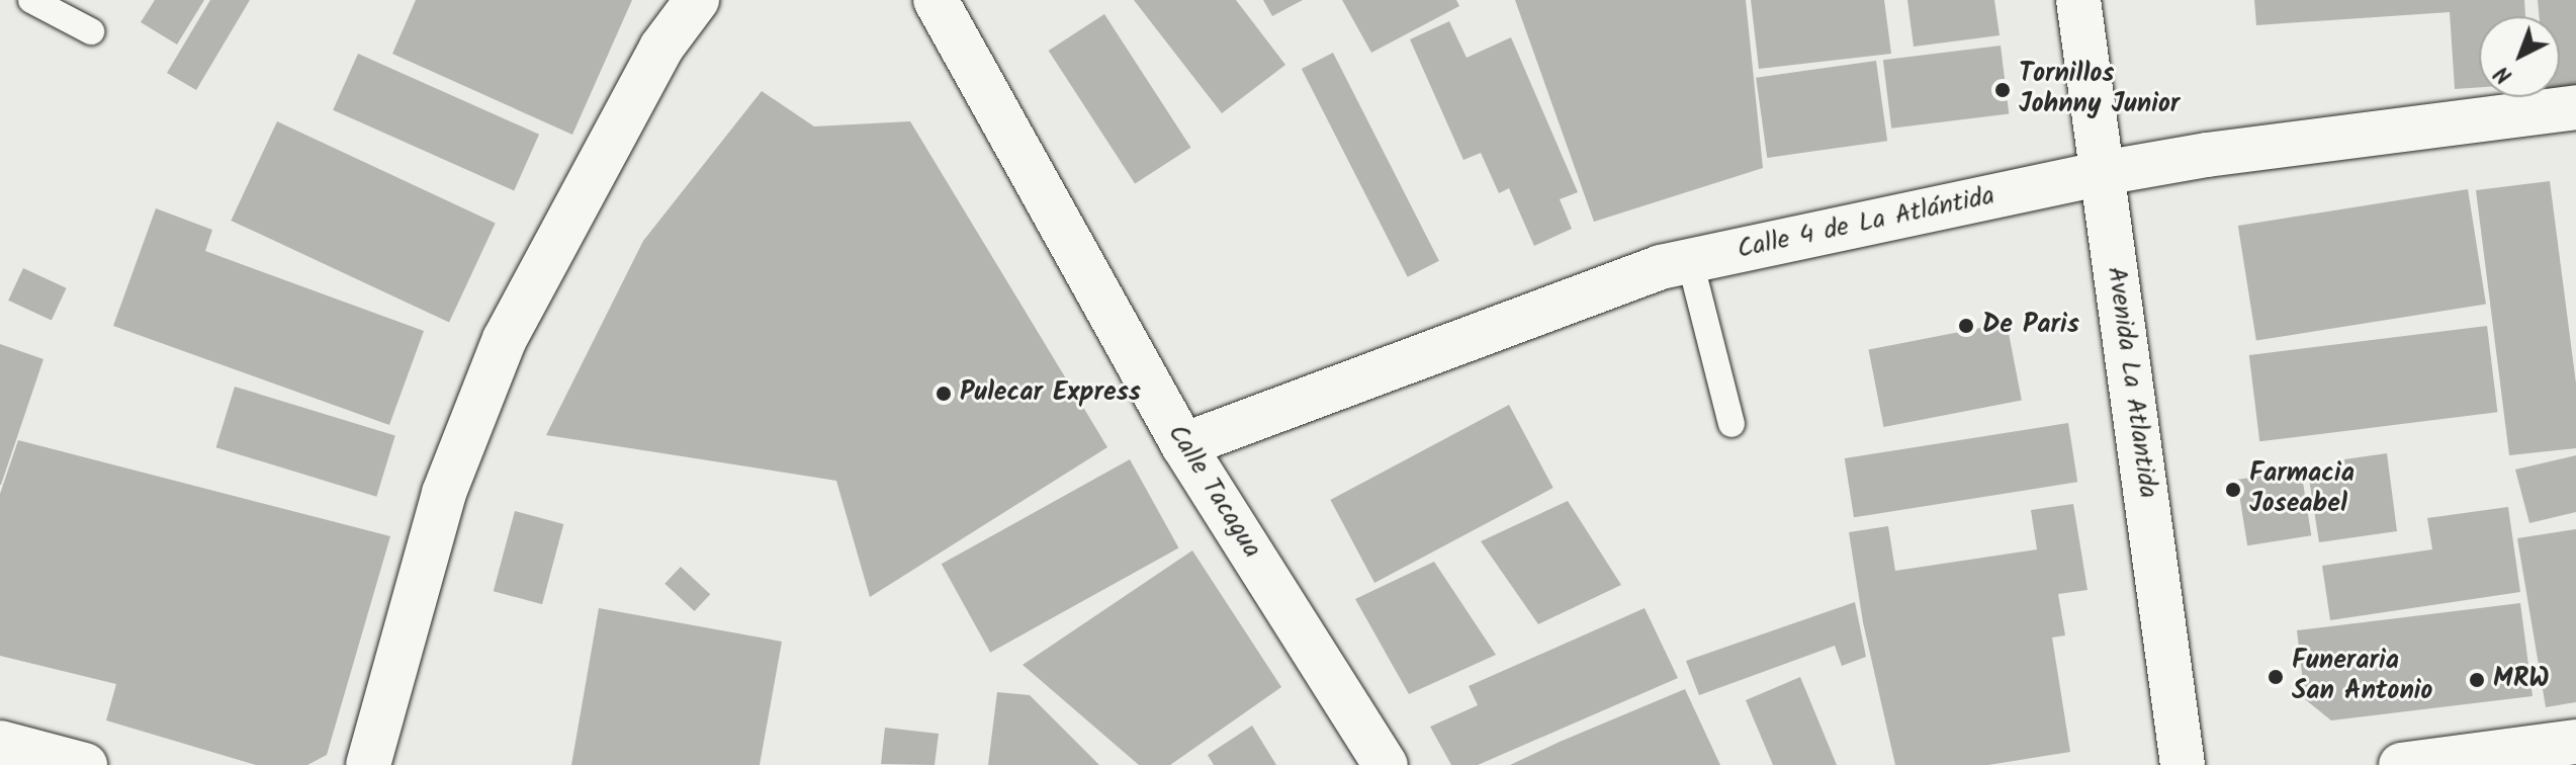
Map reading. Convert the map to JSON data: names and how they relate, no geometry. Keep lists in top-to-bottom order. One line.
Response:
{"streets":{"street":["Calle 4 de La Atlántida","Avenida La Atlantida","Calle Tacagua"]},"crossings":[["Calle 4 de La Atlántida","Avenida La Atlantida"],["Calle 4 de La Atlántida","Calle Tacagua"]],"places":["Tornillos Johnny Junior","De Paris","Pulecar Express","Farmacia Joseabel","Funeraria San Antonio","MRW"],"north":"bottom left"}
